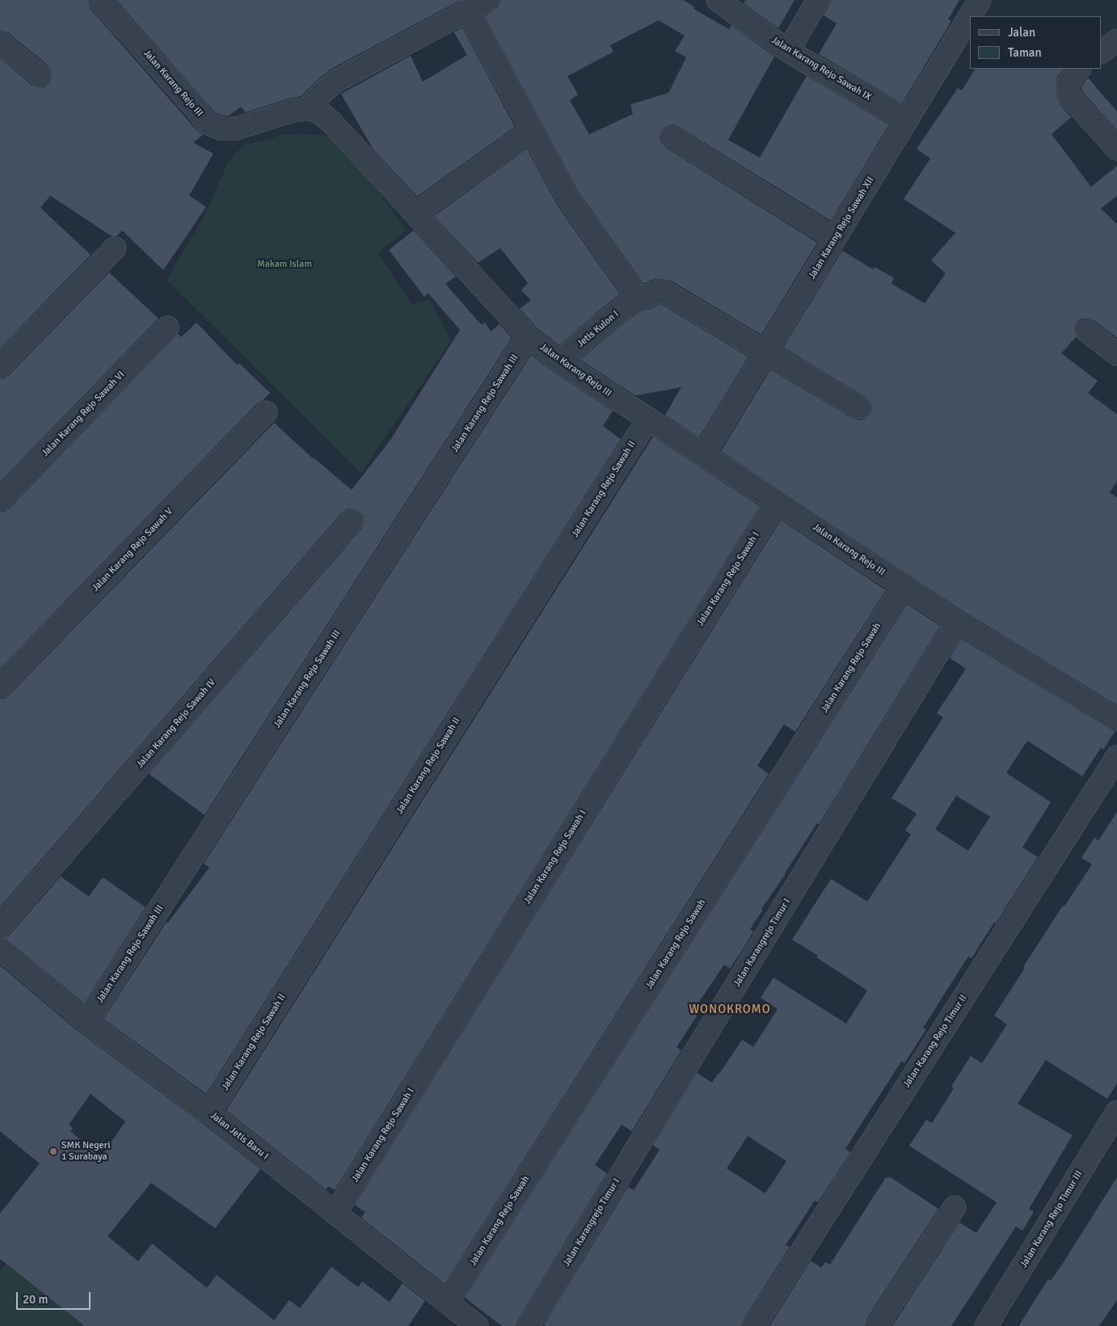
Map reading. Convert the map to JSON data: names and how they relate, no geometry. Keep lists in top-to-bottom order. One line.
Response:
{"streets":{"street":["Jalan Karang Rejo Sawah IX","Jalan Karang Rejo III","Jalan Karang Rejo Sawah XII","Jetis Kulon I","Jalan Karang Rejo Sawah III","Jalan Karang Rejo Sawah VI","Jalan Karang Rejo Sawah II","Jalan Karang Rejo Sawah V","Jalan Karang Rejo Sawah I","Jalan Karang Rejo Sawah","Jalan Karang Rejo Sawah IV","Jalan Karangrejo Timur I","Jalan Karang Rejo Timur II","Jalan Jetis Baru I","Jalan Karang Rejo Timur III"]},"crossings":[["Jalan Karang Rejo Sawah IX","Jalan Karang Rejo Sawah XII"],["Jalan Karang Rejo III","Jalan Karang Rejo Sawah XII"],["Jalan Karang Rejo III","Jetis Kulon I"],["Jalan Karang Rejo III","Jalan Karang Rejo Sawah III"],["Jalan Karang Rejo III","Jalan Karang Rejo Sawah II"],["Jalan Karang Rejo III","Jalan Karang Rejo Sawah I"],["Jalan Karang Rejo III","Jalan Karang Rejo Sawah"],["Jalan Karang Rejo III","Jalan Karangrejo Timur I"],["Jalan Karang Rejo Sawah III","Jalan Jetis Baru I"],["Jalan Karang Rejo Sawah II","Jalan Jetis Baru I"],["Jalan Karang Rejo Sawah I","Jalan Jetis Baru I"],["Jalan Karang Rejo Sawah","Jalan Jetis Baru I"]],"districts":["WONOKROMO"],"parks":["Makam Islam"],"places":["SMK Negeri 1 Surabaya"],"legend":["Jalan","Taman"],"scale_bar":"20 m"}
